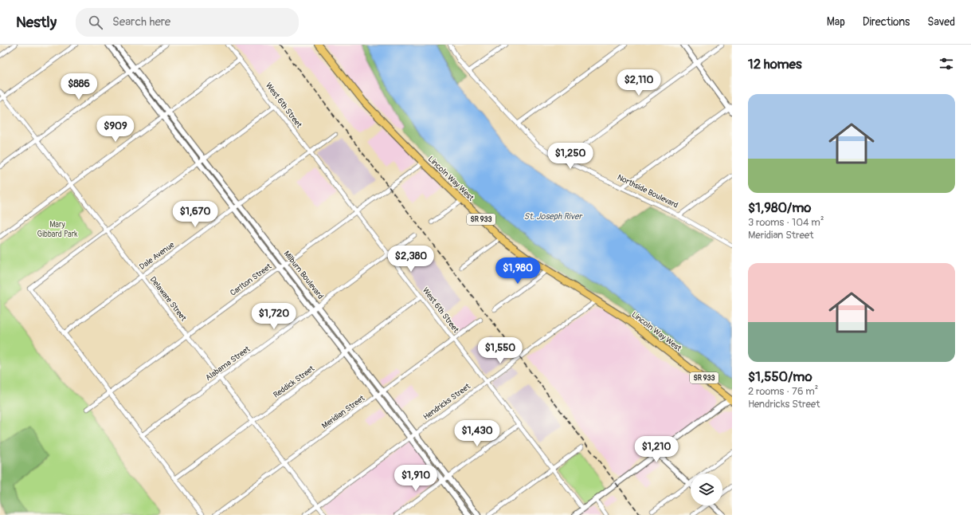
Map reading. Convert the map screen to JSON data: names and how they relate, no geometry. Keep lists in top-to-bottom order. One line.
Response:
{"streets":{"main road":["Lincoln Way West","SR 933"],"street":["West 6th Street","Northside Boulevard","Dale Avenue","Milburn Boulevard","Carlton Street","Delaware Street","Alabama Street","Reddick Street","Hendricks Street","Meridian Street"]},"crossings":[["West 6th Street","Dale Avenue"],["West 6th Street","Carlton Street"],["West 6th Street","Alabama Street"],["West 6th Street","Reddick Street"],["West 6th Street","Hendricks Street"],["West 6th Street","Meridian Street"],["Lincoln Way West","Carlton Street"],["Lincoln Way West","Hendricks Street"],["Dale Avenue","Milburn Boulevard"],["Dale Avenue","Delaware Street"],["Milburn Boulevard","Carlton Street"],["Milburn Boulevard","Alabama Street"],["Milburn Boulevard","Reddick Street"],["Milburn Boulevard","Hendricks Street"],["Milburn Boulevard","Meridian Street"],["Carlton Street","Delaware Street"],["Delaware Street","Alabama Street"],["Delaware Street","Reddick Street"],["Delaware Street","Hendricks Street"],["Delaware Street","Meridian Street"]],"water":["St. Joseph River"],"parks":["Mary Gibbard Park"],"page":{"header":"Nestly","search":"Search here","nav":["Map","Directions","Saved"],"heading":"12 homes","price":["$2,110","$886","$909","$1,250","$1,670","$2,380","$1,980","$1,720","$1,550","$1,430","$1,210","$1,910"],"list":[{"name":"$1,980/mo","note":"3 rooms · 104 m² · Meridian Street"},{"name":"$1,550/mo","note":"2 rooms · 76 m² · Hendricks Street"}]}}
